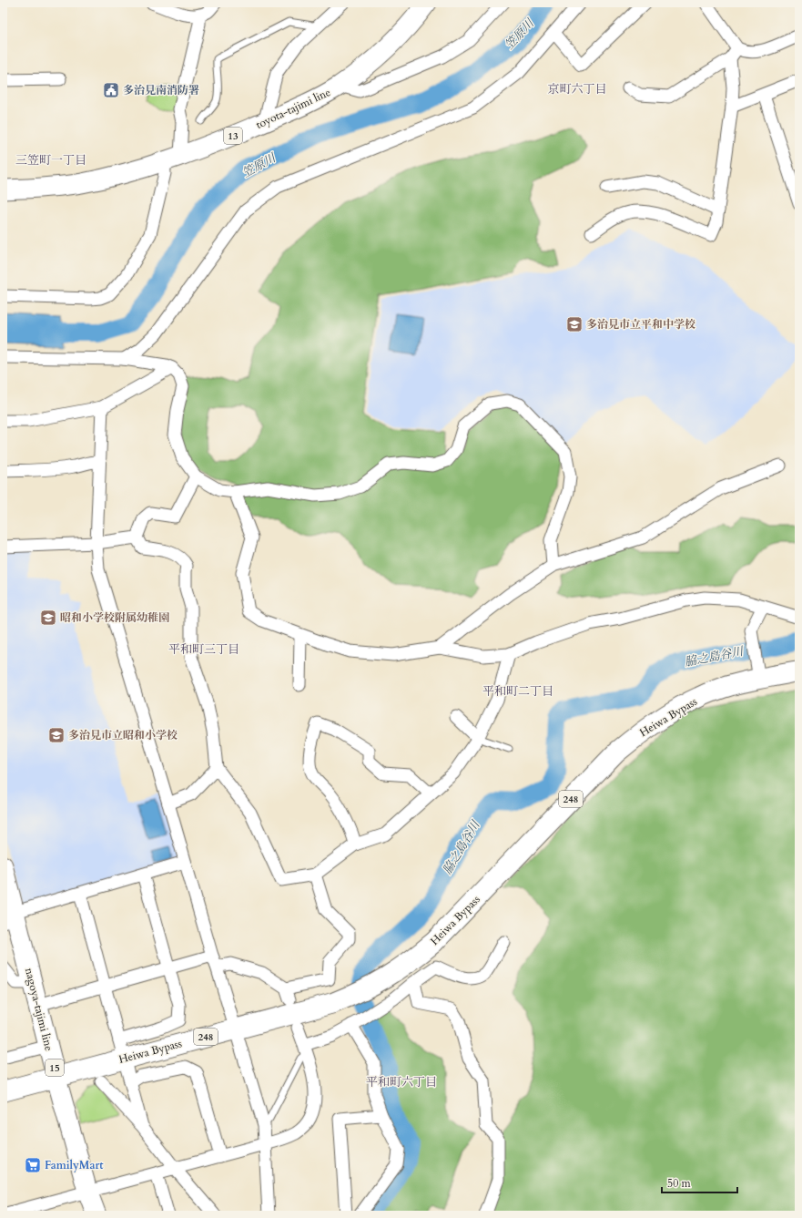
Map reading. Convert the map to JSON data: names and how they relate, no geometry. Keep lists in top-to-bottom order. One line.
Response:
{"streets":{"highway":["Heiwa Bypass","248"],"main road":["toyota-tajimi line","13","nagoya-tajimi line","15"]},"crossings":[["Heiwa Bypass","248"],["Heiwa Bypass","nagoya-tajimi line"],["248","nagoya-tajimi line"]],"districts":["京町六丁目","三笠町一丁目","平和町三丁目","平和町二丁目","平和町六丁目"],"water":["笠原川","脇之島谷川"],"places":{"public building":["多治見南消防署"],"school or university":["多治見市立平和中学校","昭和小学校附属幼稚園","多治見市立昭和小学校"],"supermarket":["FamilyMart"]},"scale_bar":"50 m"}
